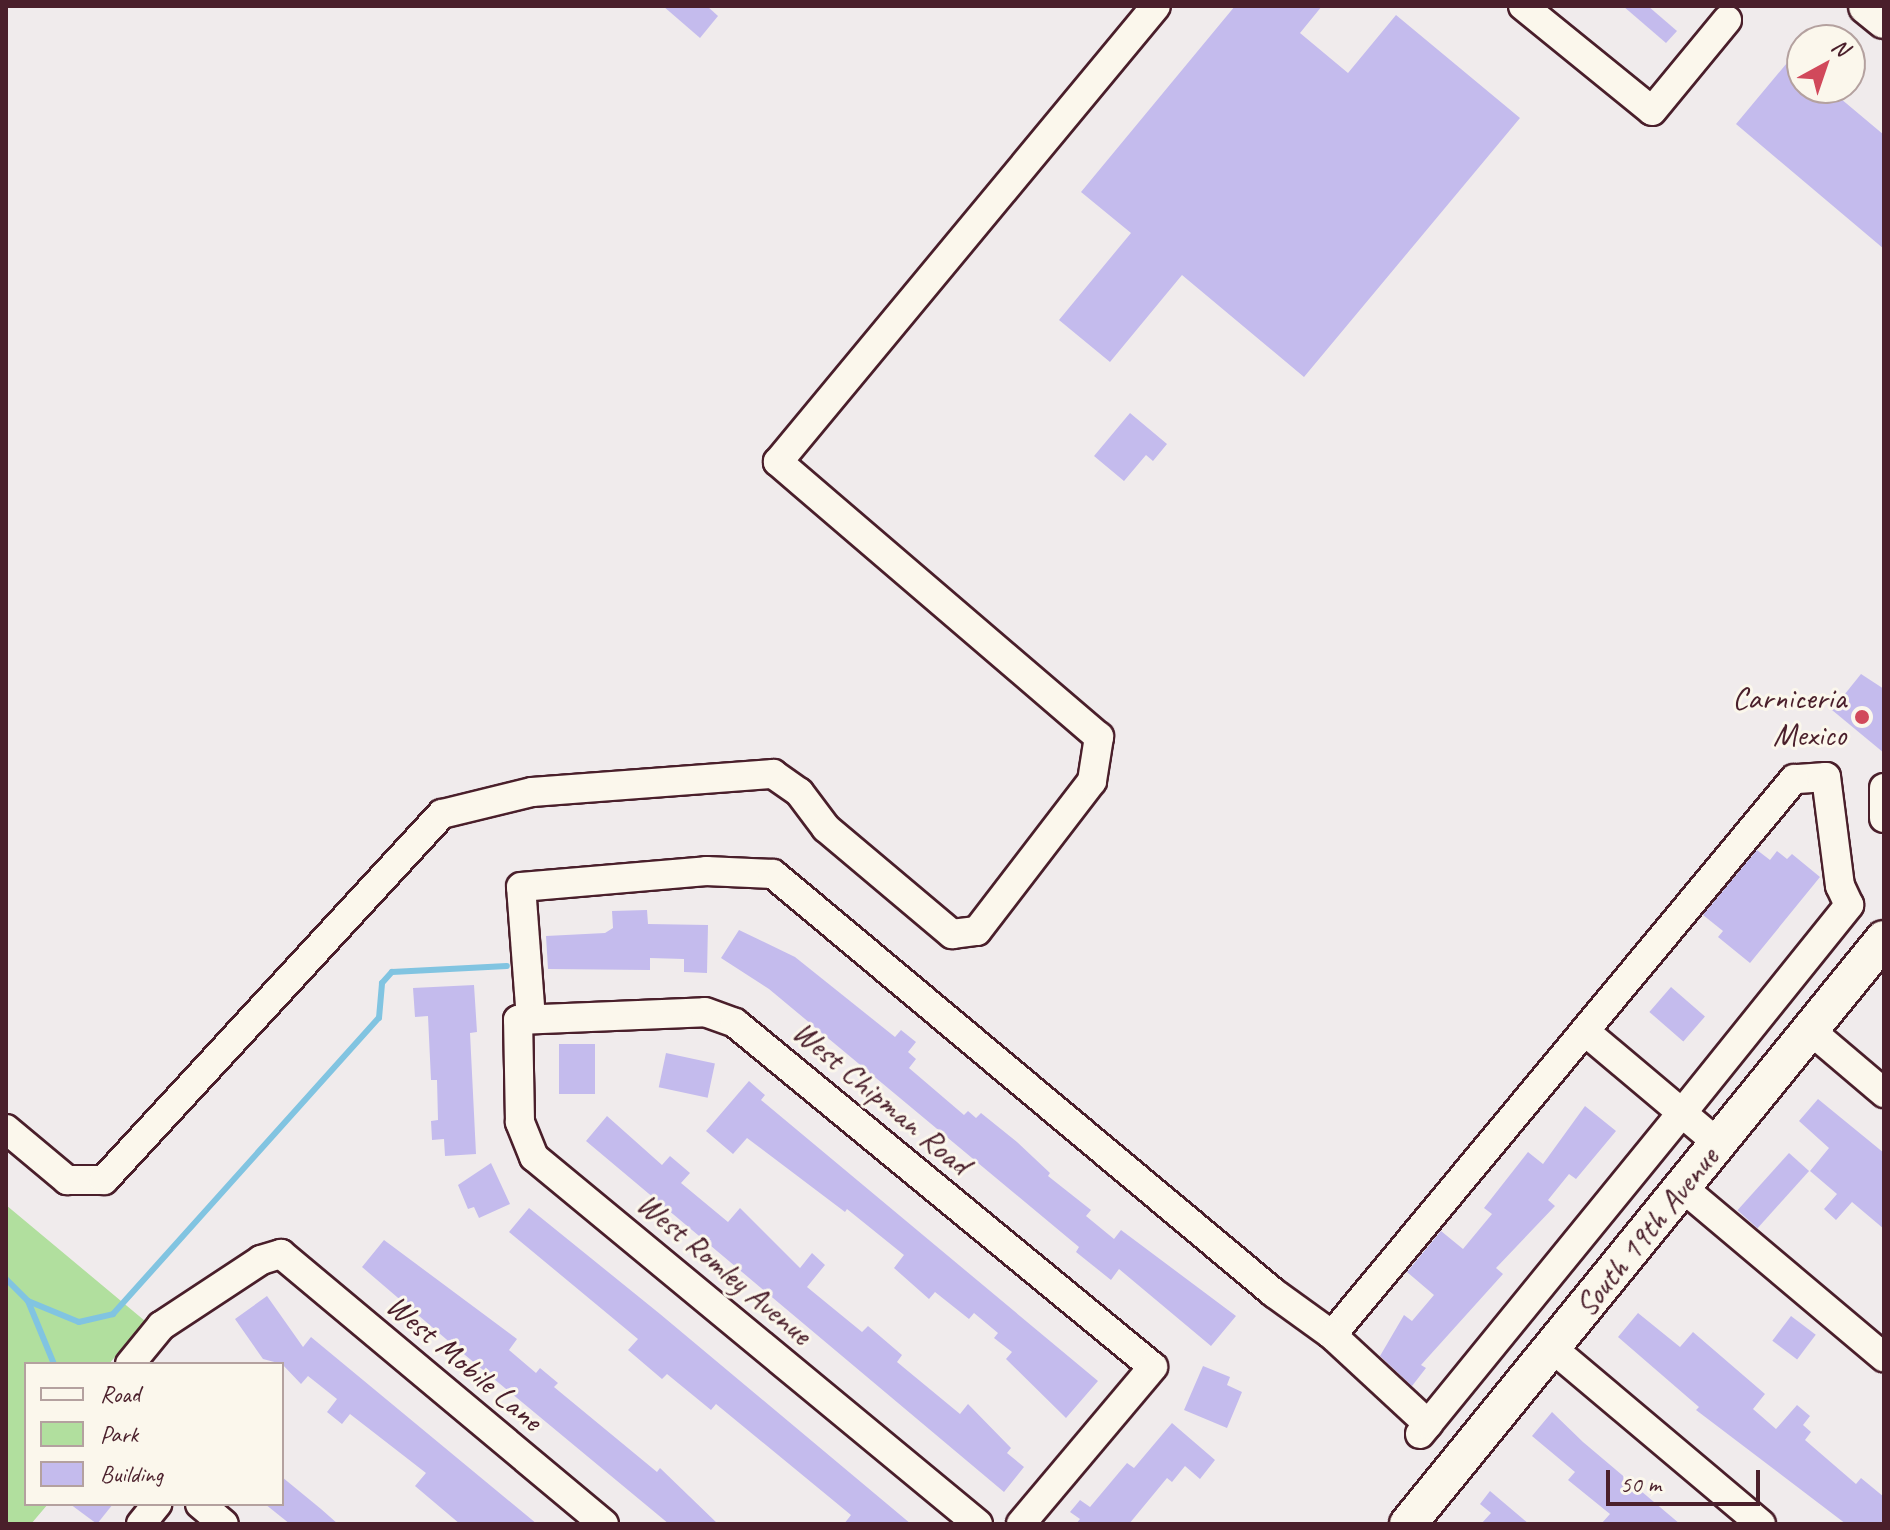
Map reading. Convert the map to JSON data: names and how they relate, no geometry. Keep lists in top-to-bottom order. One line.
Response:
{"streets":{"main road":["South 19th Avenue"],"street":["West Chipman Road","West Romley Avenue","West Mobile Lane"]},"crossings":[["West Chipman Road","West Romley Avenue"]],"places":["Carniceria Mexico"],"legend":["Road","Park","Building"],"scale_bar":"50 m","north":"top right"}
